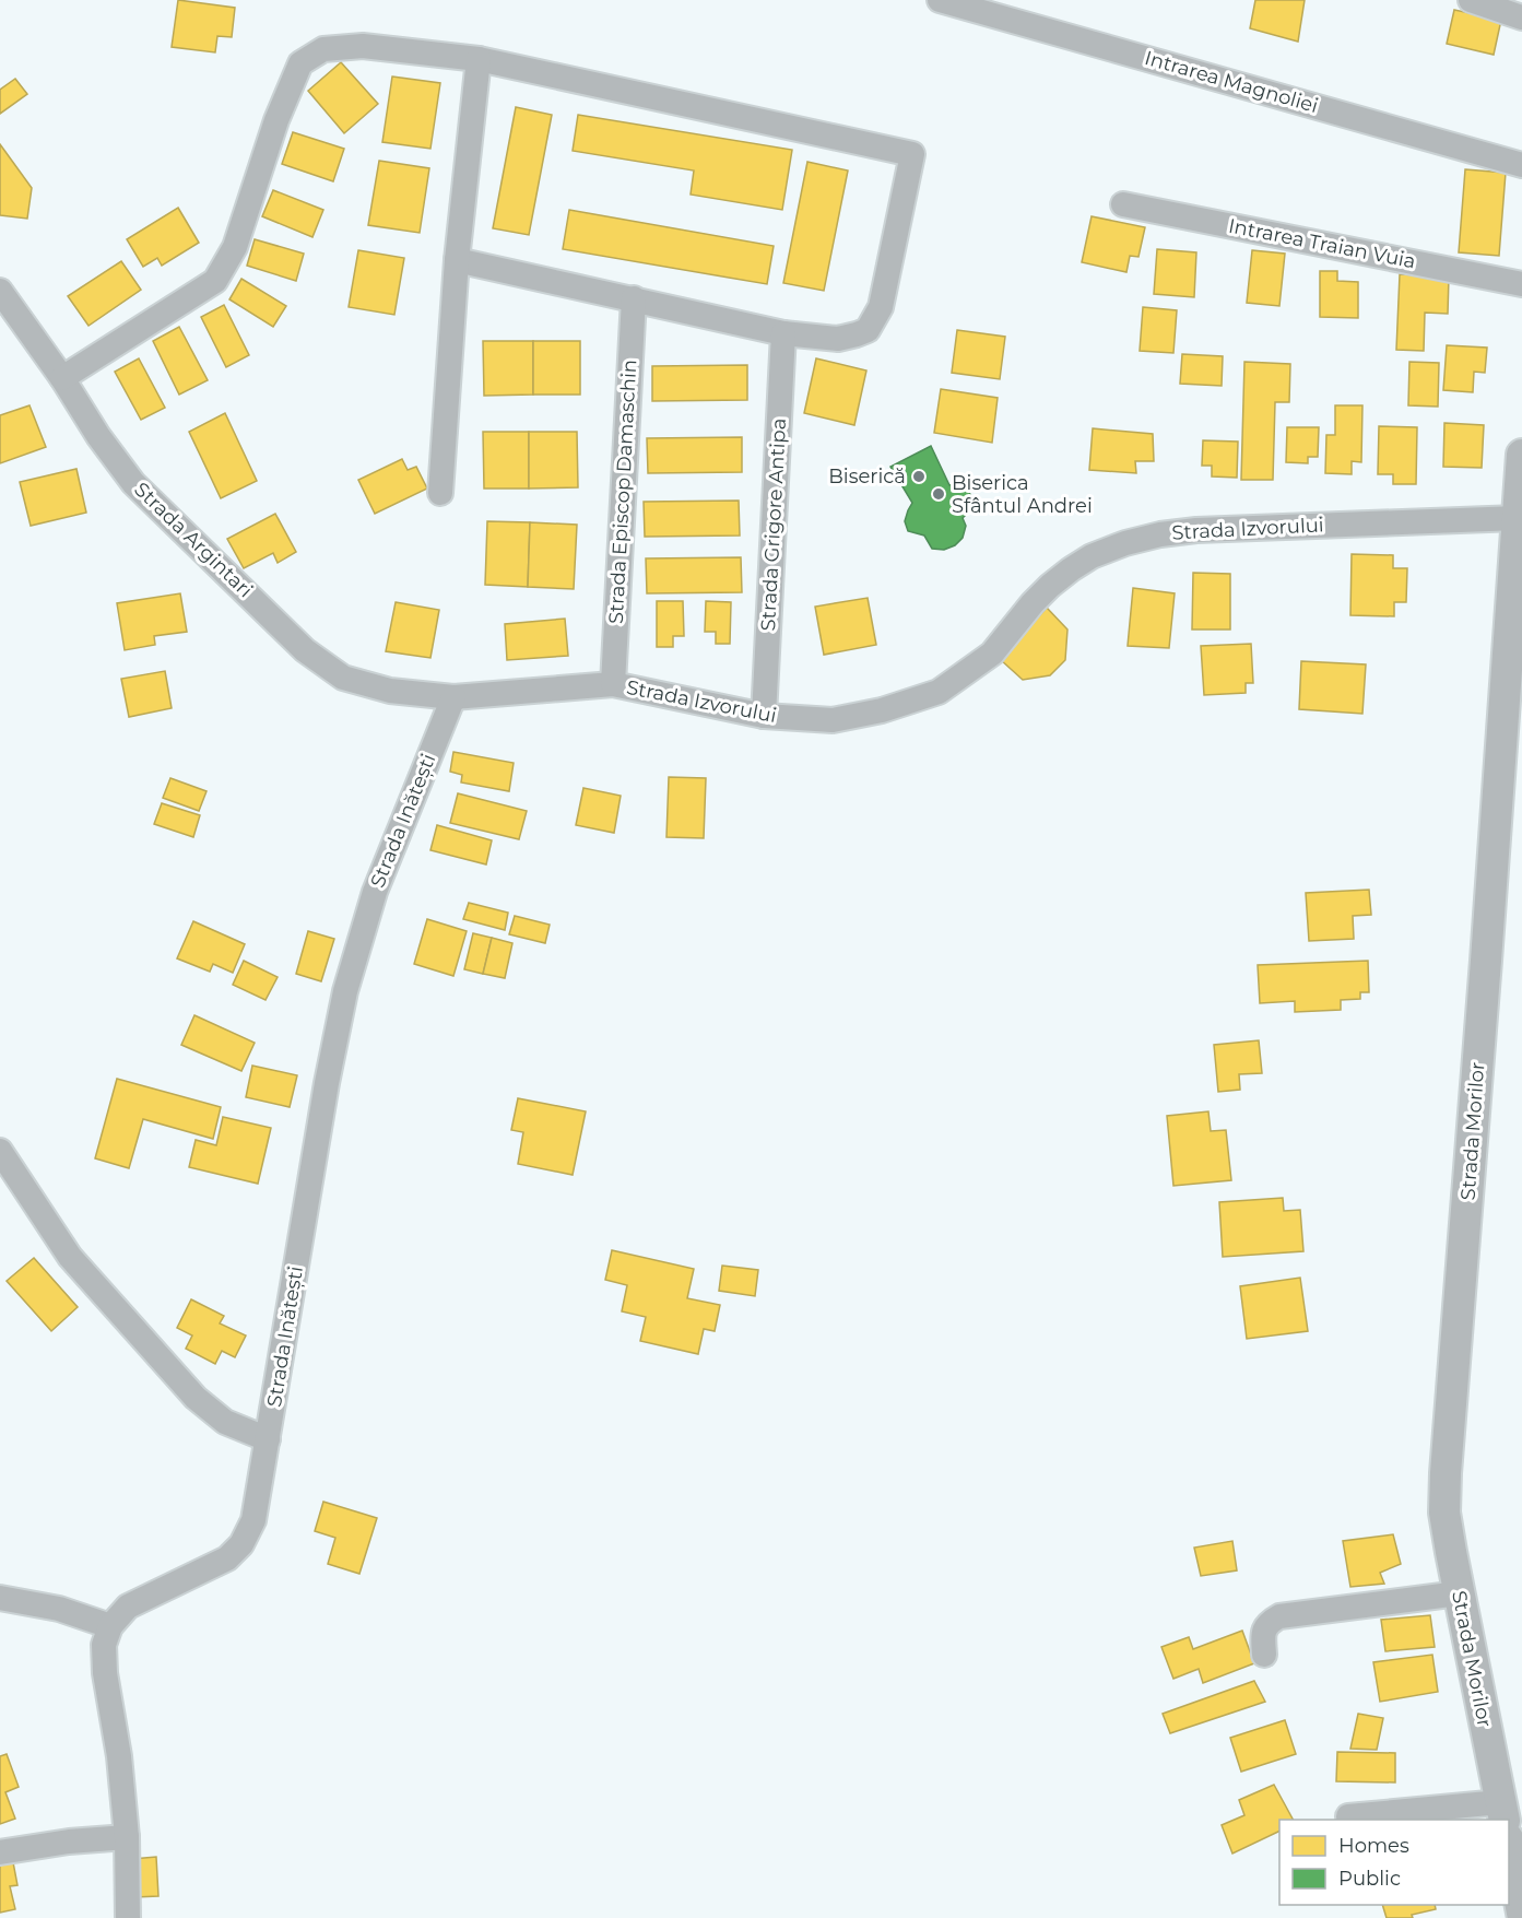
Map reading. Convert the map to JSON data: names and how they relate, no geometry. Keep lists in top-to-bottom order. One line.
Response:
{"streets":{"street":["Intrarea Magnoliei","Intrarea Traian Vuia","Strada Episcop Damaschin","Strada Grigore Antipa","Strada Izvorului","Strada Argintari","Strada Inătești","Strada Morilor"]},"crossings":[["Strada Episcop Damaschin","Strada Izvorului"],["Strada Grigore Antipa","Strada Izvorului"],["Strada Izvorului","Strada Argintari"],["Strada Izvorului","Strada Inătești"],["Strada Izvorului","Strada Morilor"],["Strada Argintari","Strada Inătești"]],"places":["Biserică","Biserica Sfântul Andrei"],"legend":["Homes","Public"]}
